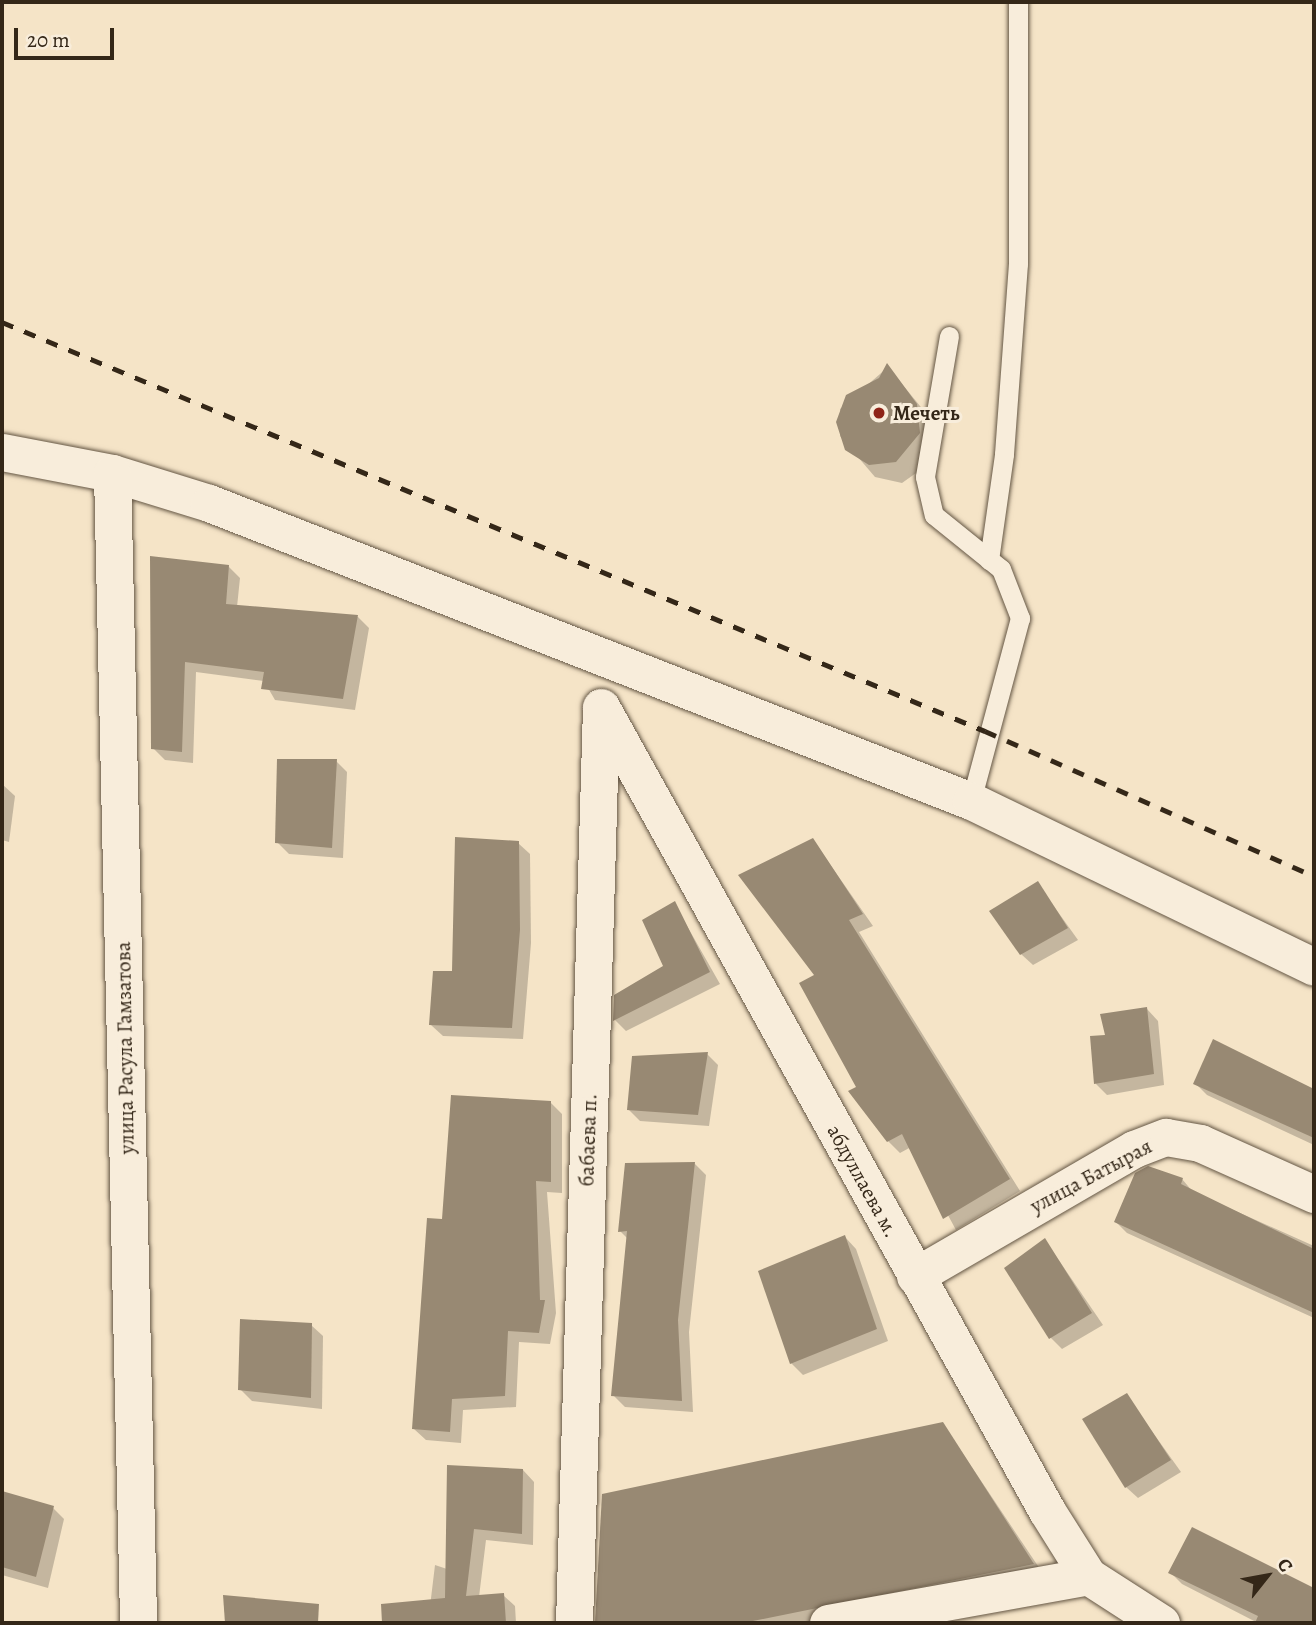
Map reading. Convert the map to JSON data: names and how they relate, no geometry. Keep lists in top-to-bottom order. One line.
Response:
{"streets":{"street":["улица Расула Гамзатова","бабаева п.","улица Батырая","абдуллаева м."]},"crossings":[["бабаева п.","абдуллаева м."],["улица Батырая","абдуллаева м."]],"places":["Мечеть"],"scale_bar":"20 m","north":"top right"}
